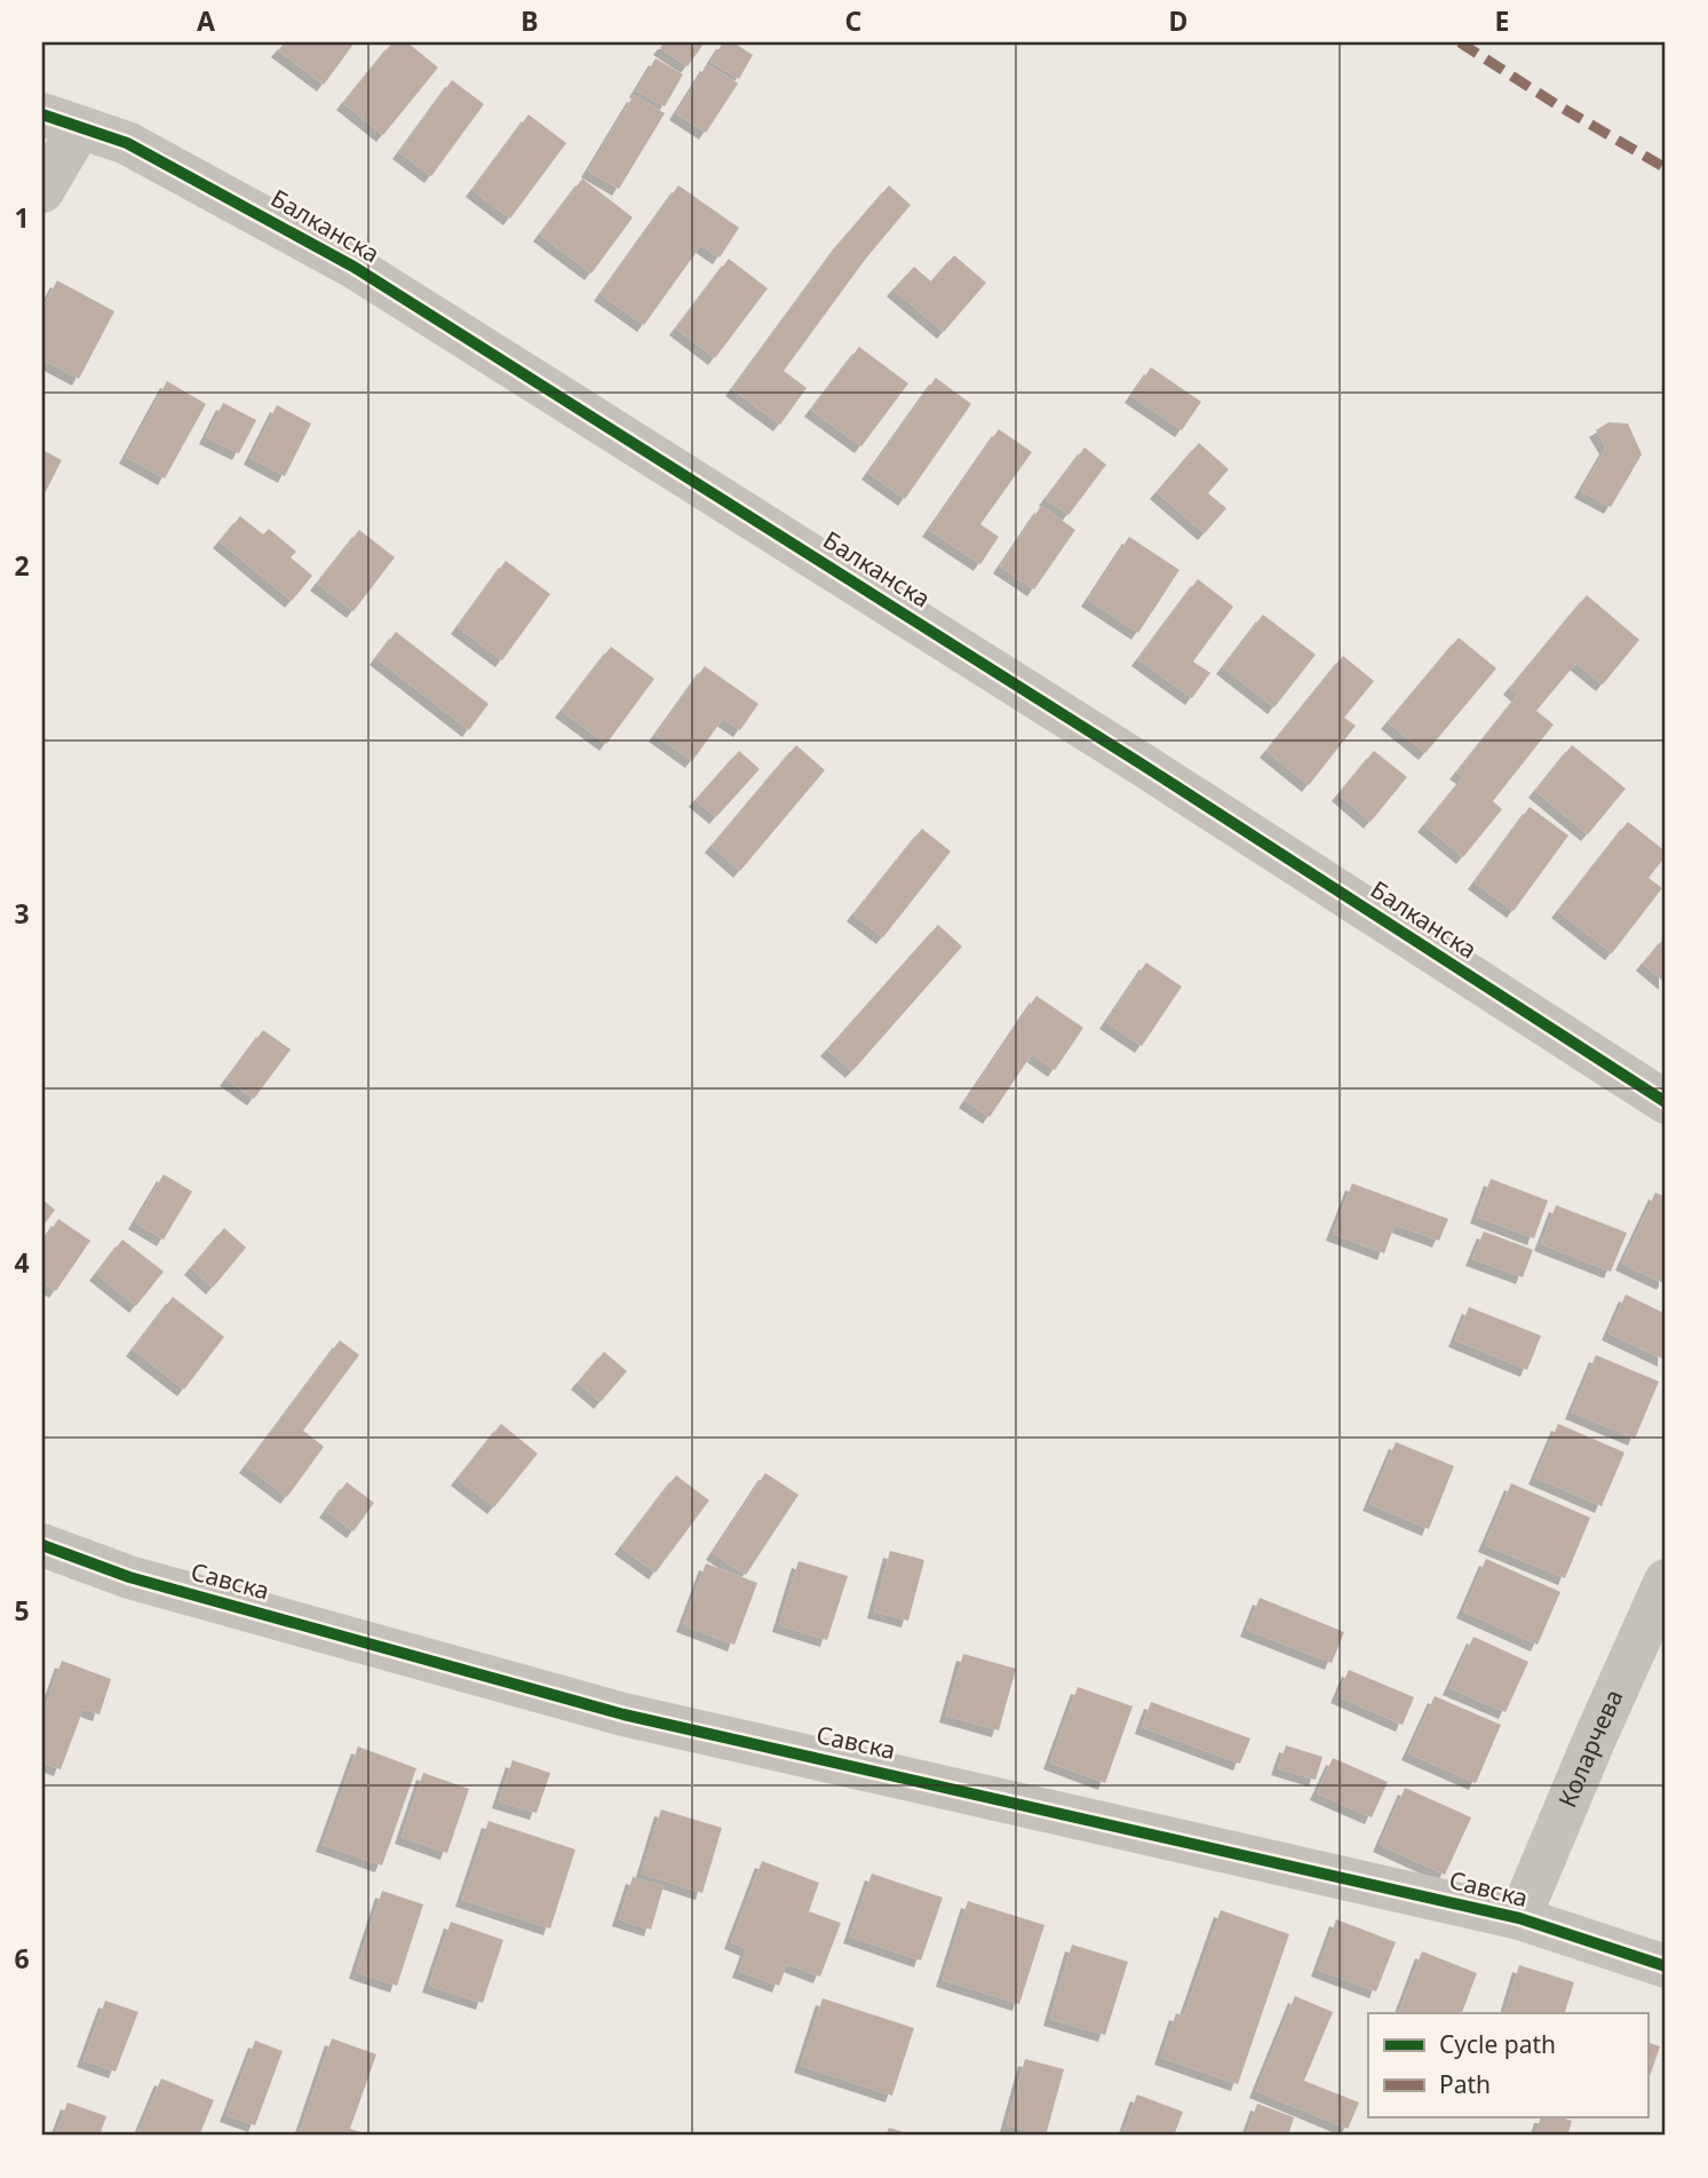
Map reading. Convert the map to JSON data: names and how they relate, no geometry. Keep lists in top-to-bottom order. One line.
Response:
{"streets":{"street":["Балканска","Савска","Коларчева"]},"crossings":[["Савска","Коларчева"]],"legend":["Cycle path","Path"],"grid":{"columns":["A","B","C","D","E"],"rows":["1","2","3","4","5","6"]}}
